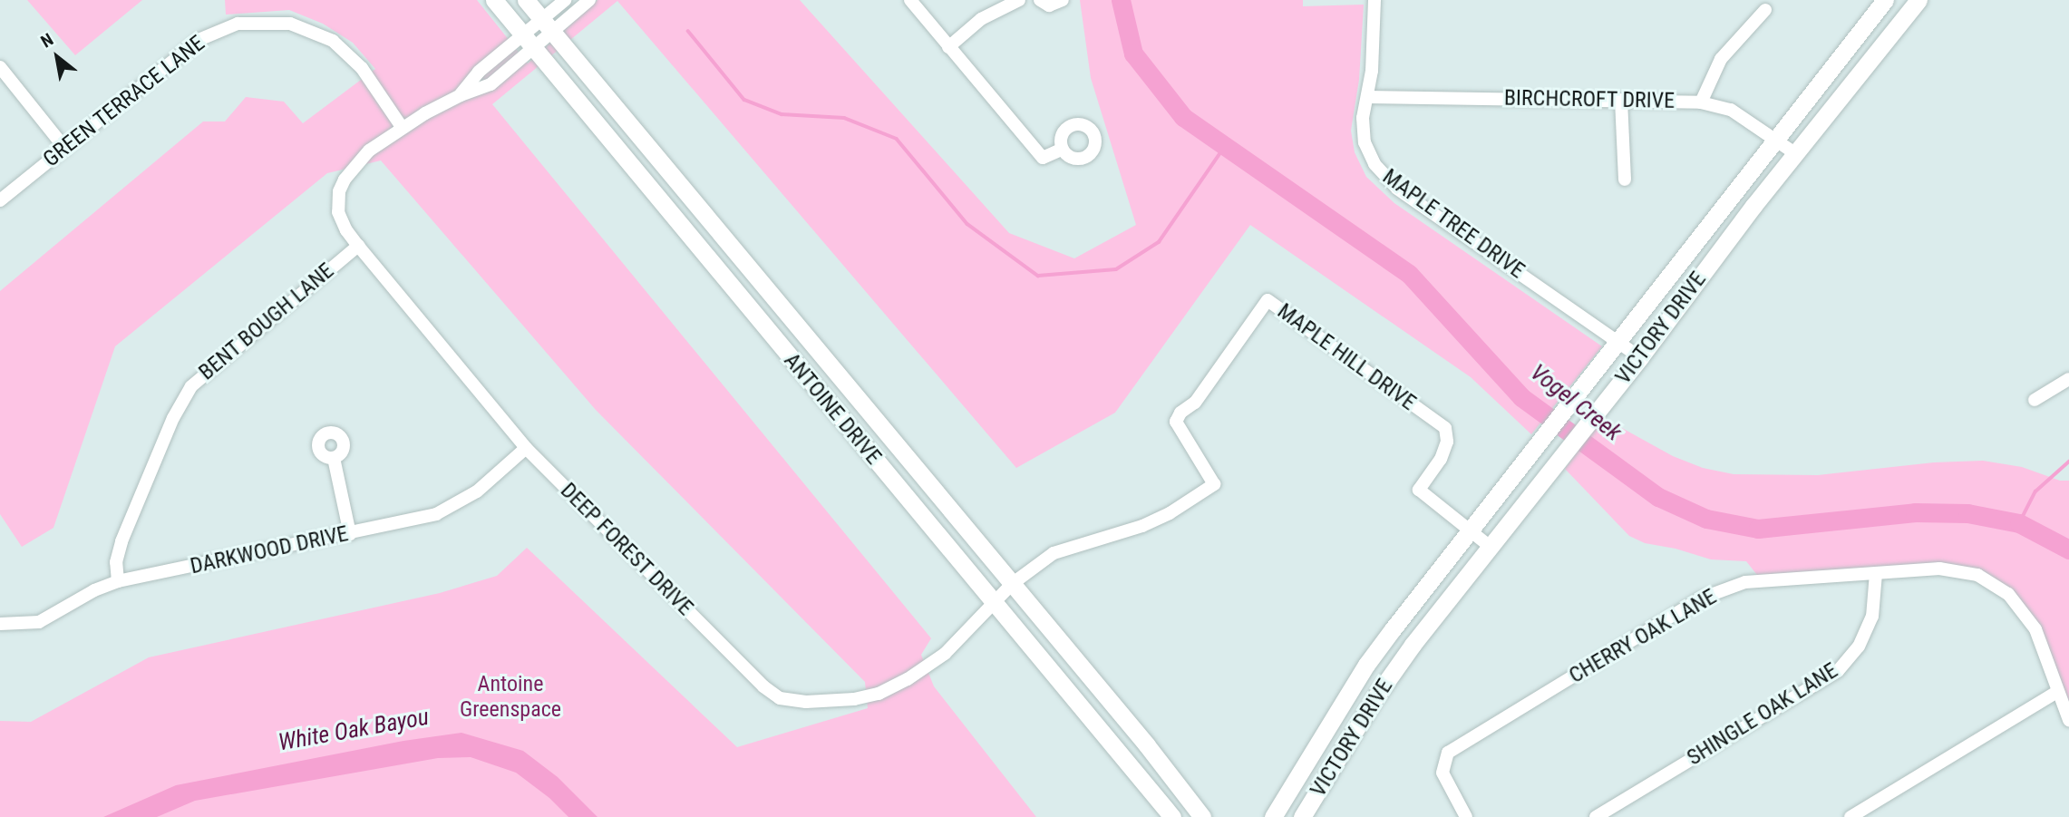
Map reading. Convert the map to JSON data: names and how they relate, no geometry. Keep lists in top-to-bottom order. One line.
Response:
{"streets":{"main road":["VICTORY DRIVE","ANTOINE DRIVE"],"street":["BIRCHCROFT DRIVE","GREEN TERRACE LANE","MAPLE TREE DRIVE","BENT BOUGH LANE","MAPLE HILL DRIVE","DEEP FOREST DRIVE","DARKWOOD DRIVE","CHERRY OAK LANE","SHINGLE OAK LANE"]},"crossings":[["BIRCHCROFT DRIVE","MAPLE TREE DRIVE"],["BIRCHCROFT DRIVE","VICTORY DRIVE"],["GREEN TERRACE LANE","DEEP FOREST DRIVE"],["MAPLE TREE DRIVE","VICTORY DRIVE"],["BENT BOUGH LANE","DEEP FOREST DRIVE"],["BENT BOUGH LANE","DARKWOOD DRIVE"],["VICTORY DRIVE","MAPLE HILL DRIVE"],["MAPLE HILL DRIVE","ANTOINE DRIVE"],["MAPLE HILL DRIVE","DEEP FOREST DRIVE"],["ANTOINE DRIVE","DEEP FOREST DRIVE"],["DEEP FOREST DRIVE","DARKWOOD DRIVE"],["CHERRY OAK LANE","SHINGLE OAK LANE"]],"water":["Vogel Creek","White Oak Bayou"],"parks":["Antoine Greenspace"],"north":"top left"}
